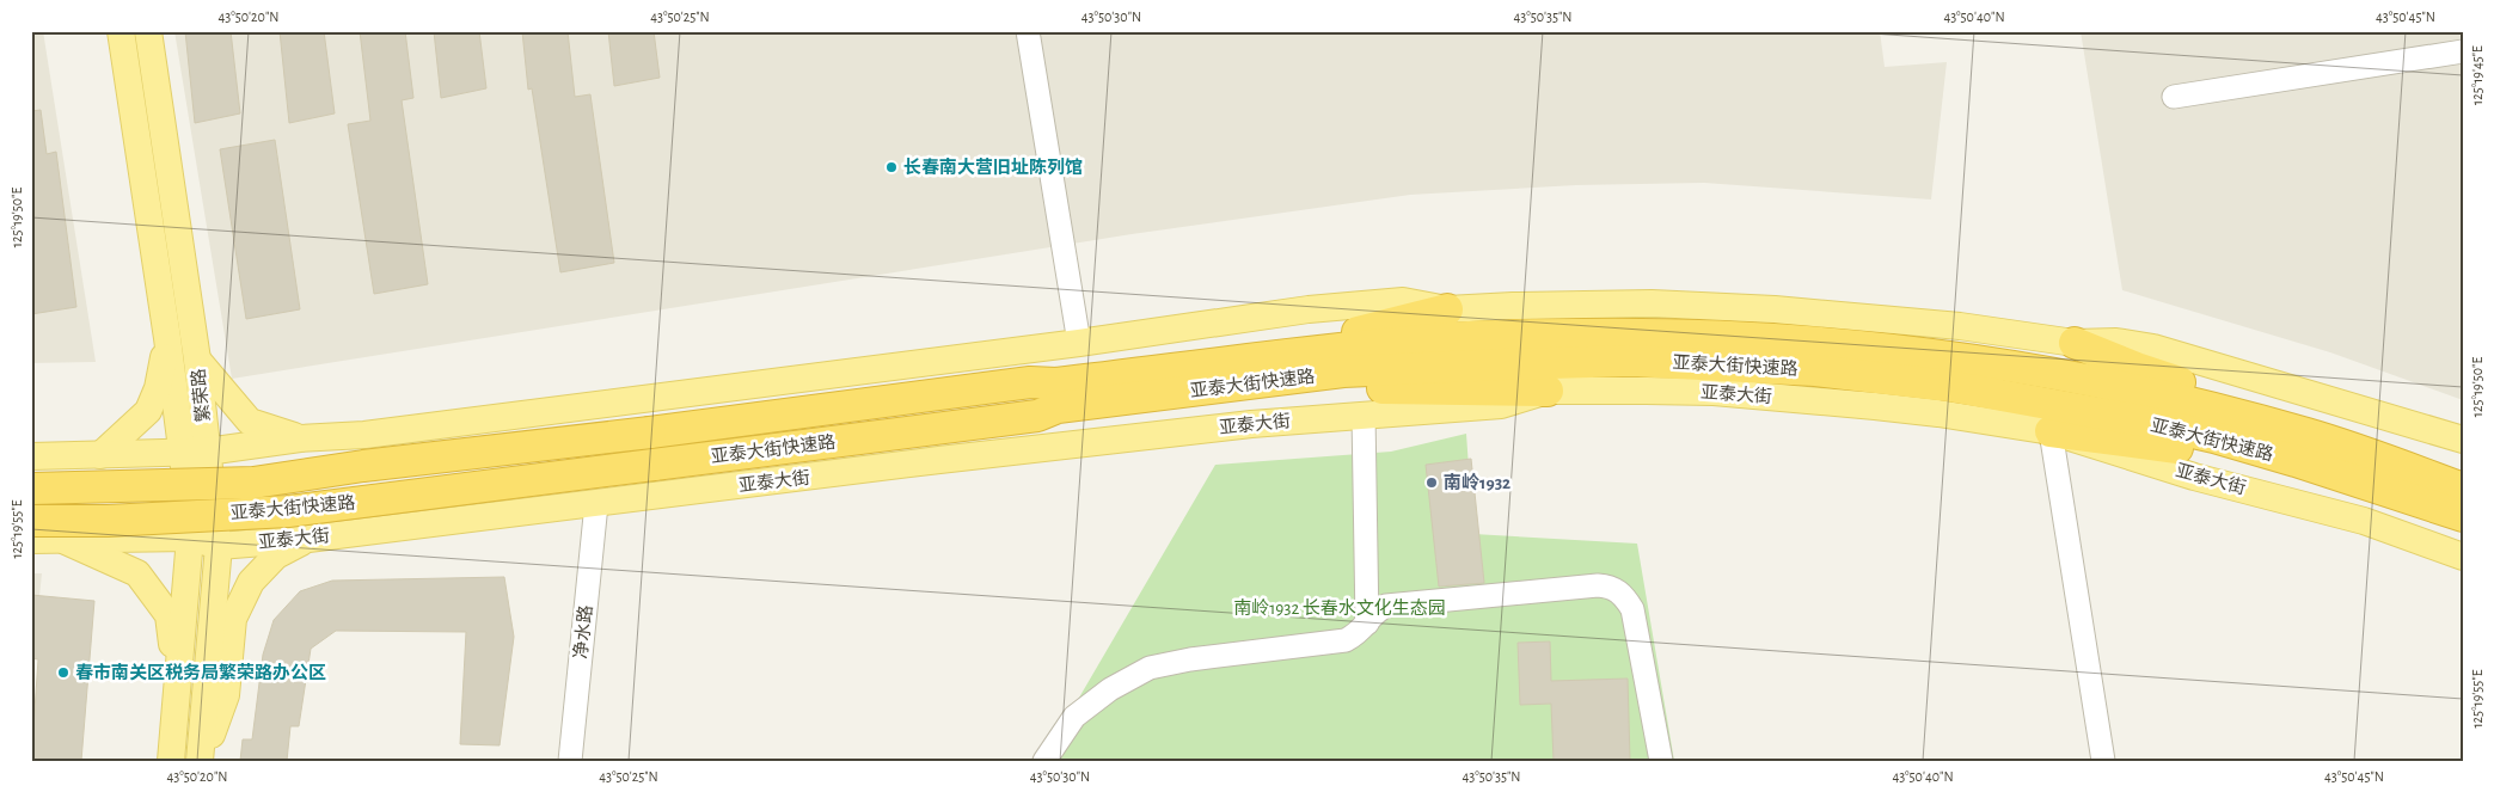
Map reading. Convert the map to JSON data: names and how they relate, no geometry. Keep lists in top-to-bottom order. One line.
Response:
{"streets":{"highway":["亚泰大街快速路"],"main road":["亚泰大街","繁荣路"],"street":["净水路"]},"crossings":[["亚泰大街","繁荣路"],["亚泰大街","净水路"]],"parks":["南岭1932 长春水文化生态园"],"places":["长春南大营旧址陈列馆","南岭1932","春市南关区税务局繁荣路办公区"],"coordinates":["43°50'20\"N","43°50'25\"N","43°50'30\"N","43°50'35\"N","43°50'40\"N","43°50'45\"N","125°19'45\"E","125°19'50\"E","125°19'55\"E"]}
